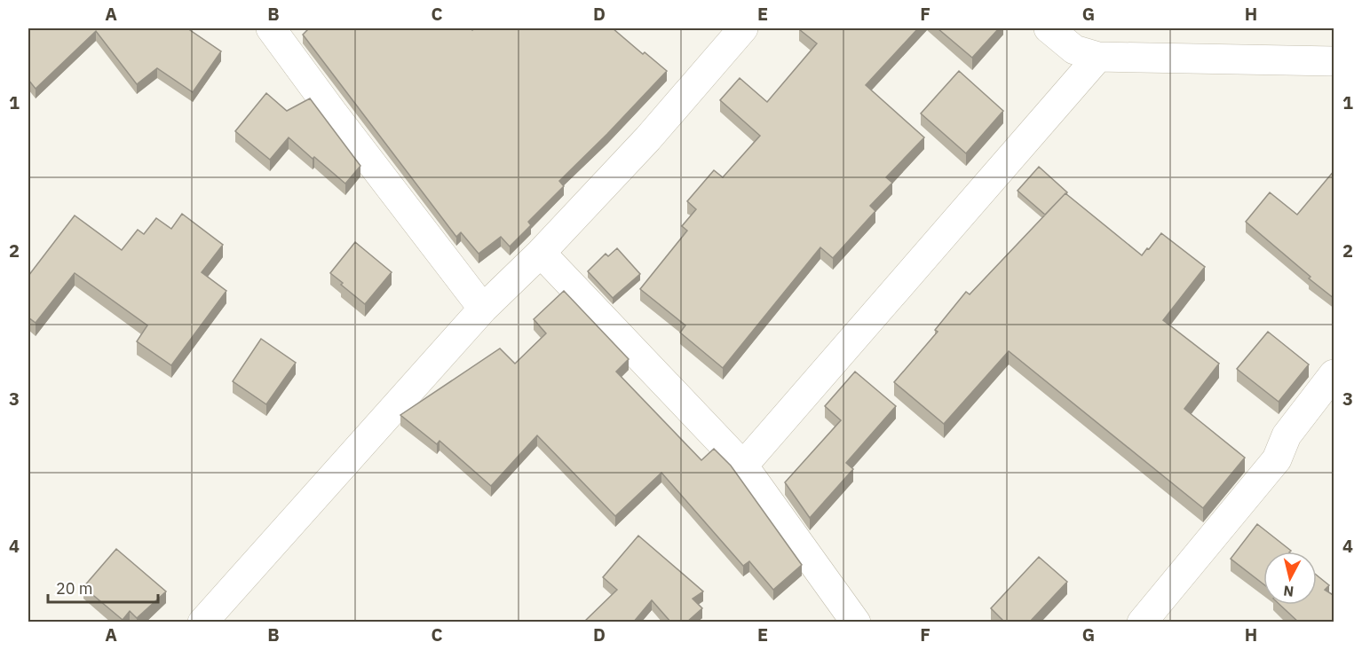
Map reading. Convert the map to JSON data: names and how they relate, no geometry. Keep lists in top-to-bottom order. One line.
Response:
{"scale_bar":"20 m","north":"bottom","grid":{"columns":["A","B","C","D","E","F","G","H"],"rows":["1","2","3","4"]}}
